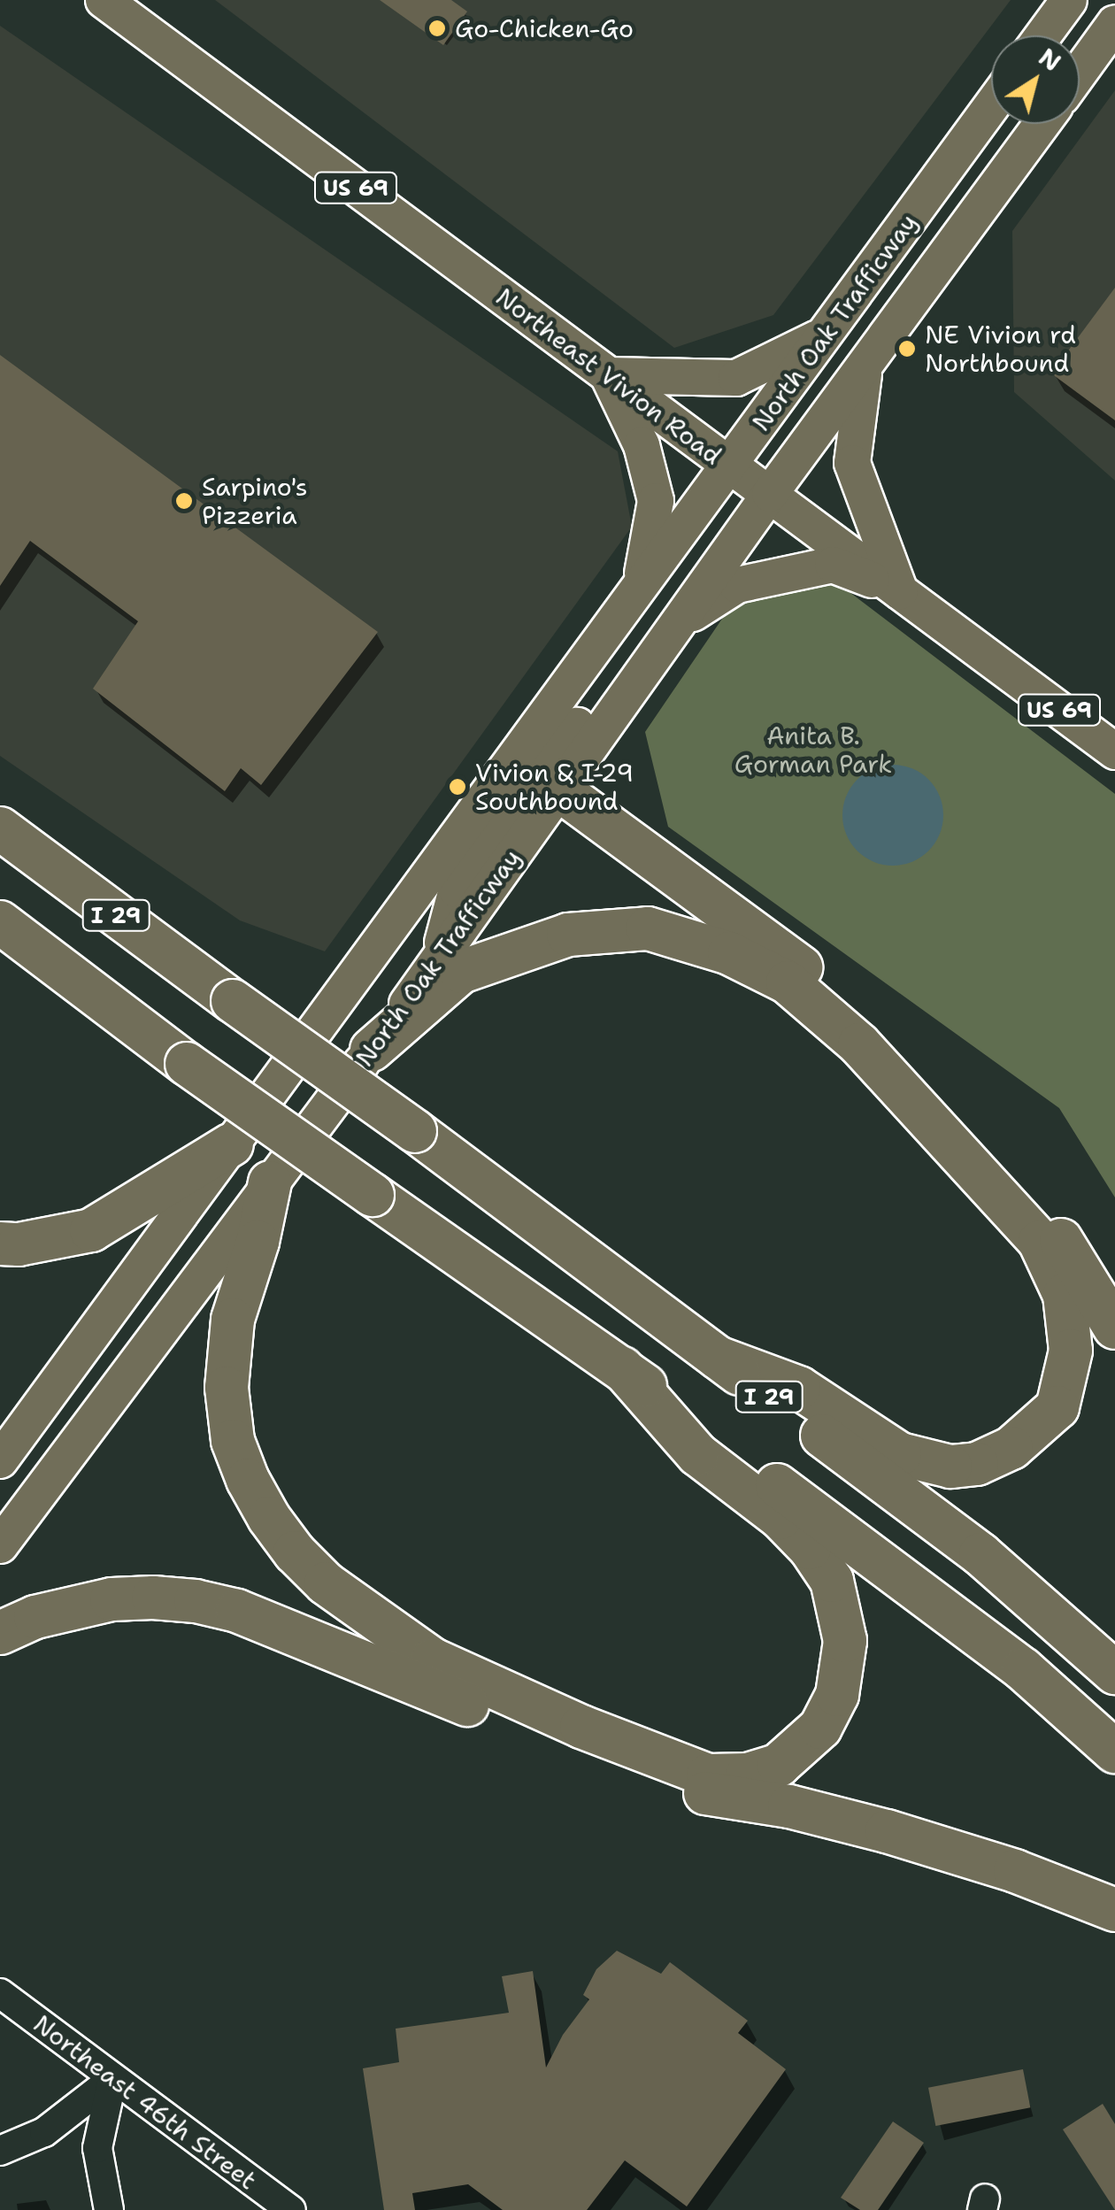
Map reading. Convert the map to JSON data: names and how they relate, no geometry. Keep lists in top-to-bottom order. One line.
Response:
{"streets":{"highway":["I 29"],"main road":["US 69","North Oak Trafficway","Northeast Vivion Road"],"street":["Northeast 46th Street"]},"crossings":[["North Oak Trafficway","Northeast Vivion Road"]],"parks":["Anita B. Gorman Park"],"places":["Go-Chicken-Go","NE Vivion rd Northbound","Sarpino's Pizzeria","Vivion & I-29 Southbound"],"north":"top right"}
